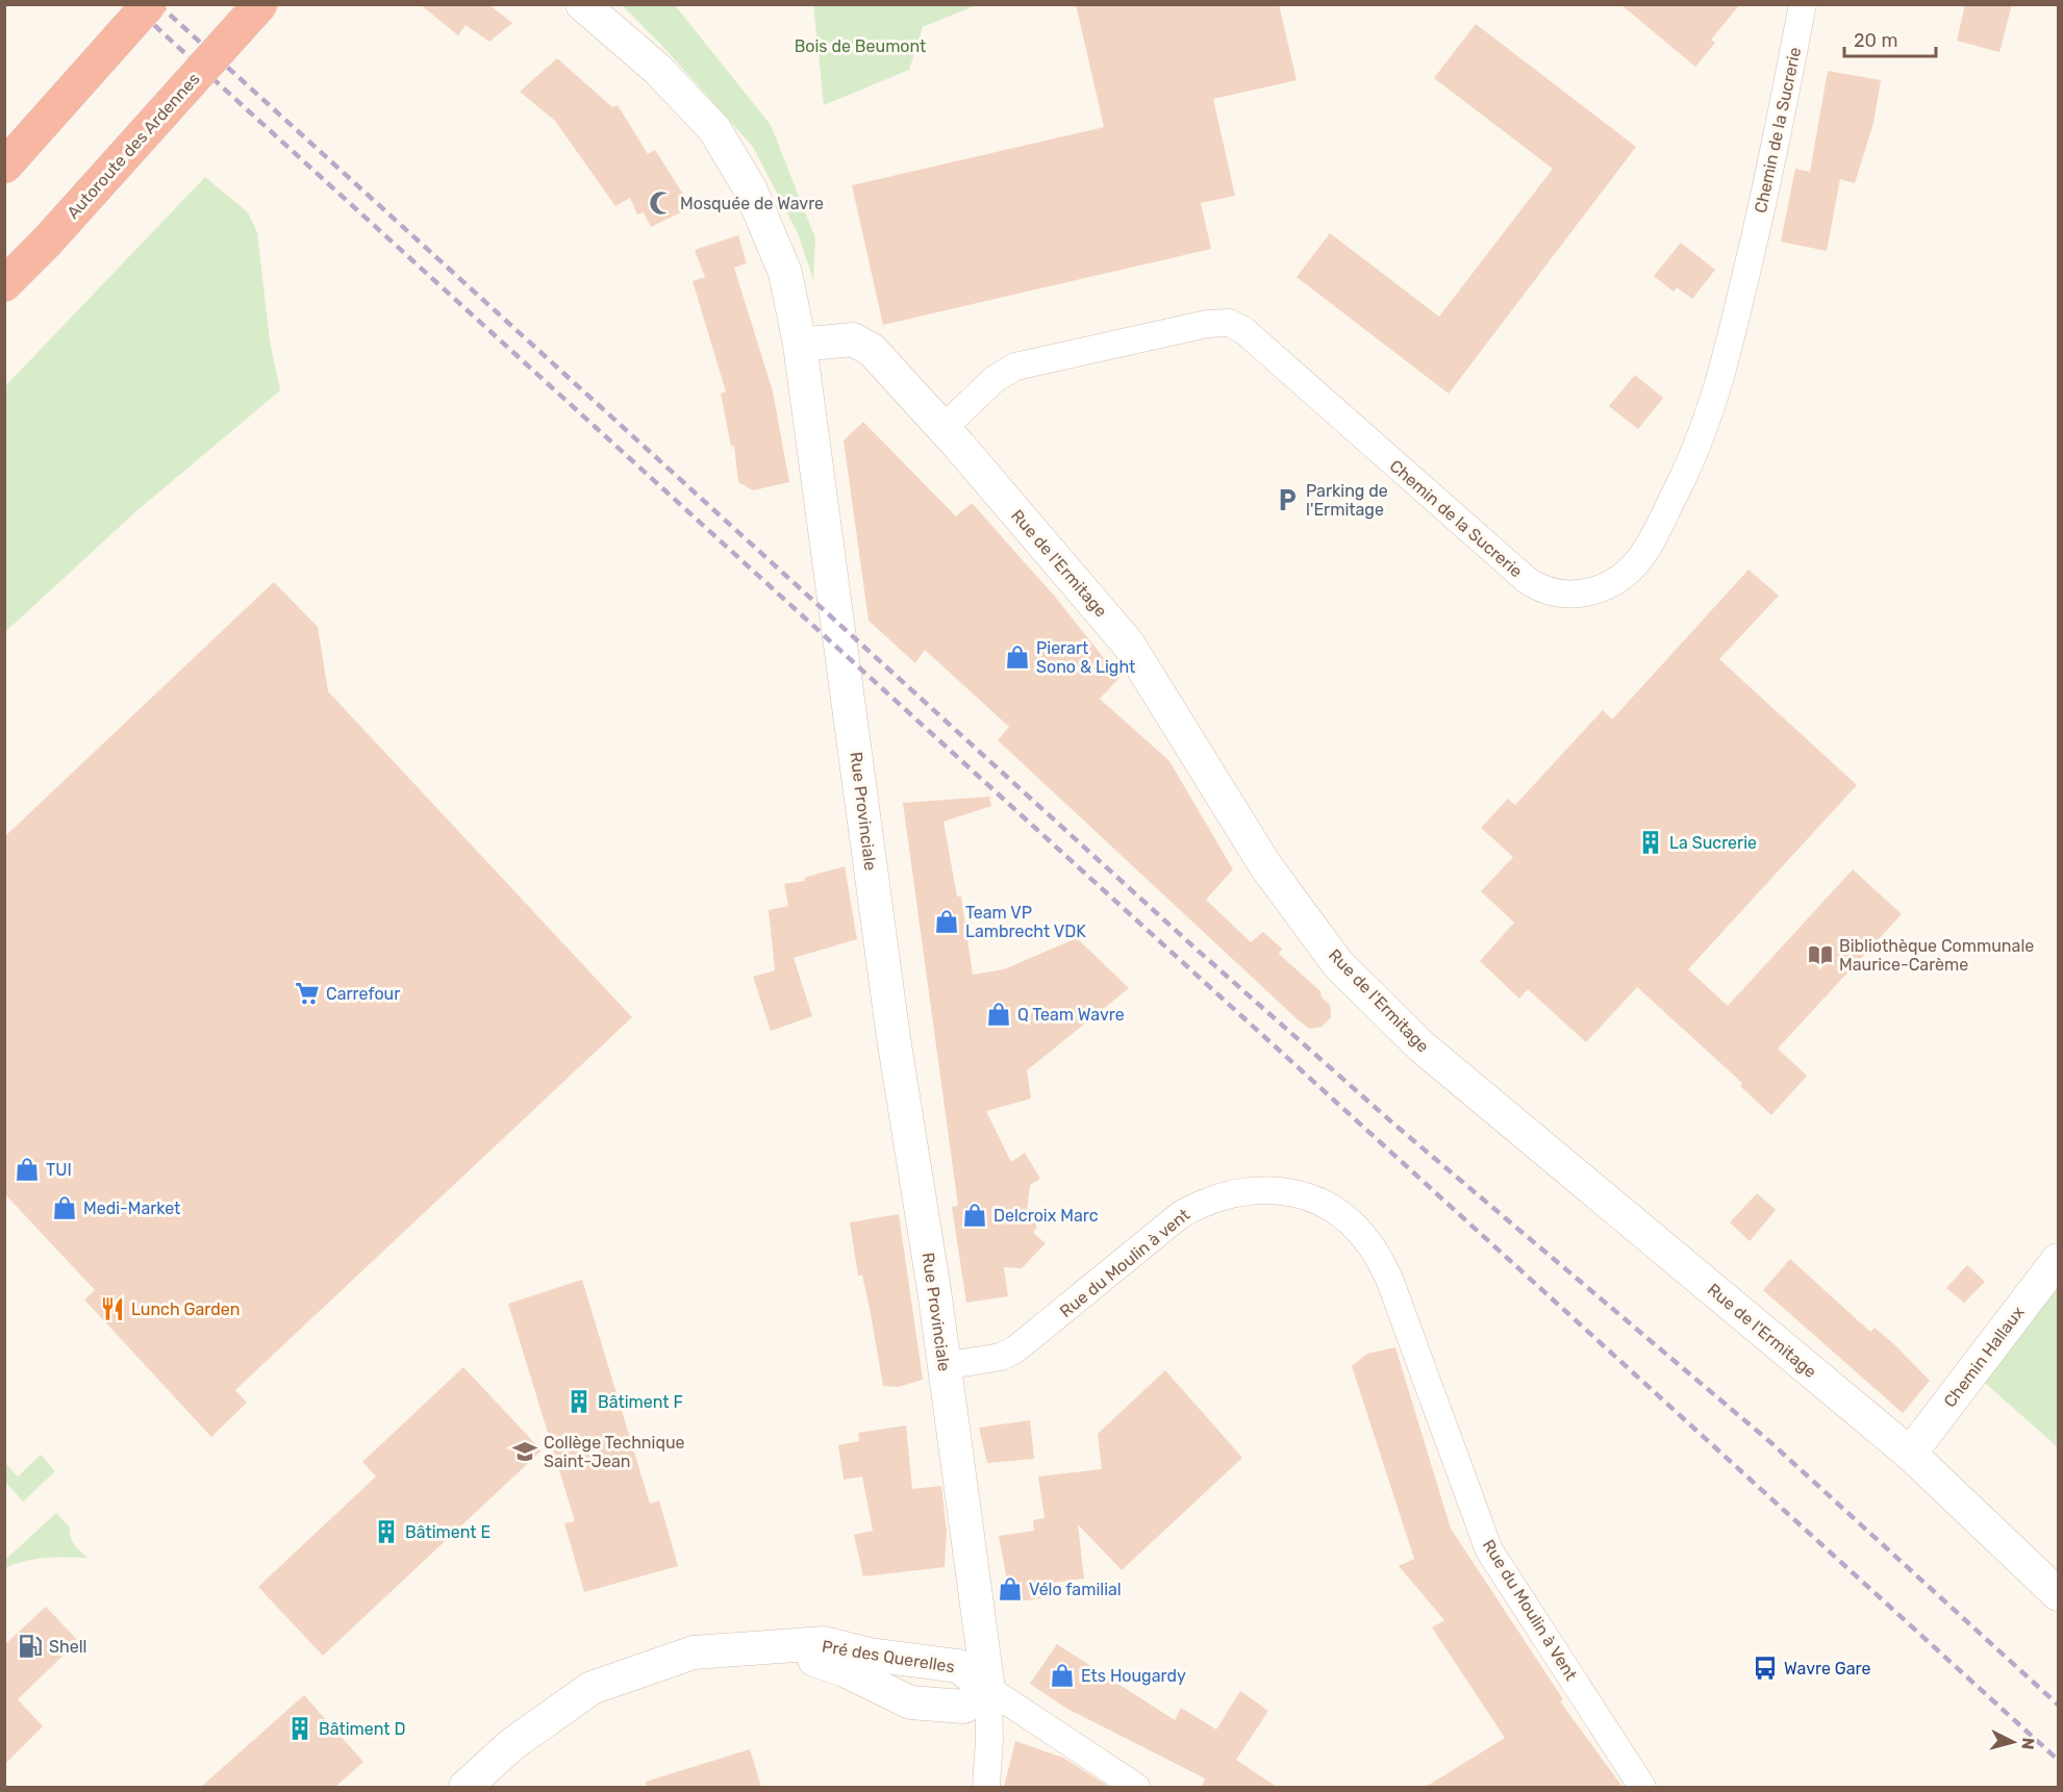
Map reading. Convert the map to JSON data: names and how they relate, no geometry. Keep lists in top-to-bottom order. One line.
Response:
{"streets":{"highway":["Autoroute des Ardennes"],"street":["Chemin de la Sucrerie","Rue de l'Ermitage","Rue Provinciale","Rue du Moulin à vent","Chemin Hallaux","Rue du Moulin à Vent","Pré des Querelles"]},"crossings":[["Chemin de la Sucrerie","Rue de l'Ermitage"],["Rue de l'Ermitage","Rue Provinciale"],["Rue de l'Ermitage","Chemin Hallaux"],["Rue Provinciale","Rue du Moulin à vent"],["Rue Provinciale","Pré des Querelles"],["Rue du Moulin à vent","Rue du Moulin à Vent"]],"parks":["Bois de Beumont"],"places":{"mosque":["Mosquée de Wavre"],"parking":["Parking de l'Ermitage"],"shop":["Pierart Sono & Light","Team VP Lambrecht VDK","Q Team Wavre","TUI","Medi-Market","Delcroix Marc","Vélo familial","Ets Hougardy"],"building":["La Sucrerie","Bâtiment F","Bâtiment E","Bâtiment D"],"library":["Bibliothèque Communale Maurice-Carème"],"supermarket":["Carrefour"],"restaurant":["Lunch Garden"],"school or university":["Collège Technique Saint-Jean"],"fuel station":["Shell"],"bus stop":["Wavre Gare"]},"scale_bar":"20 m","north":"right"}
